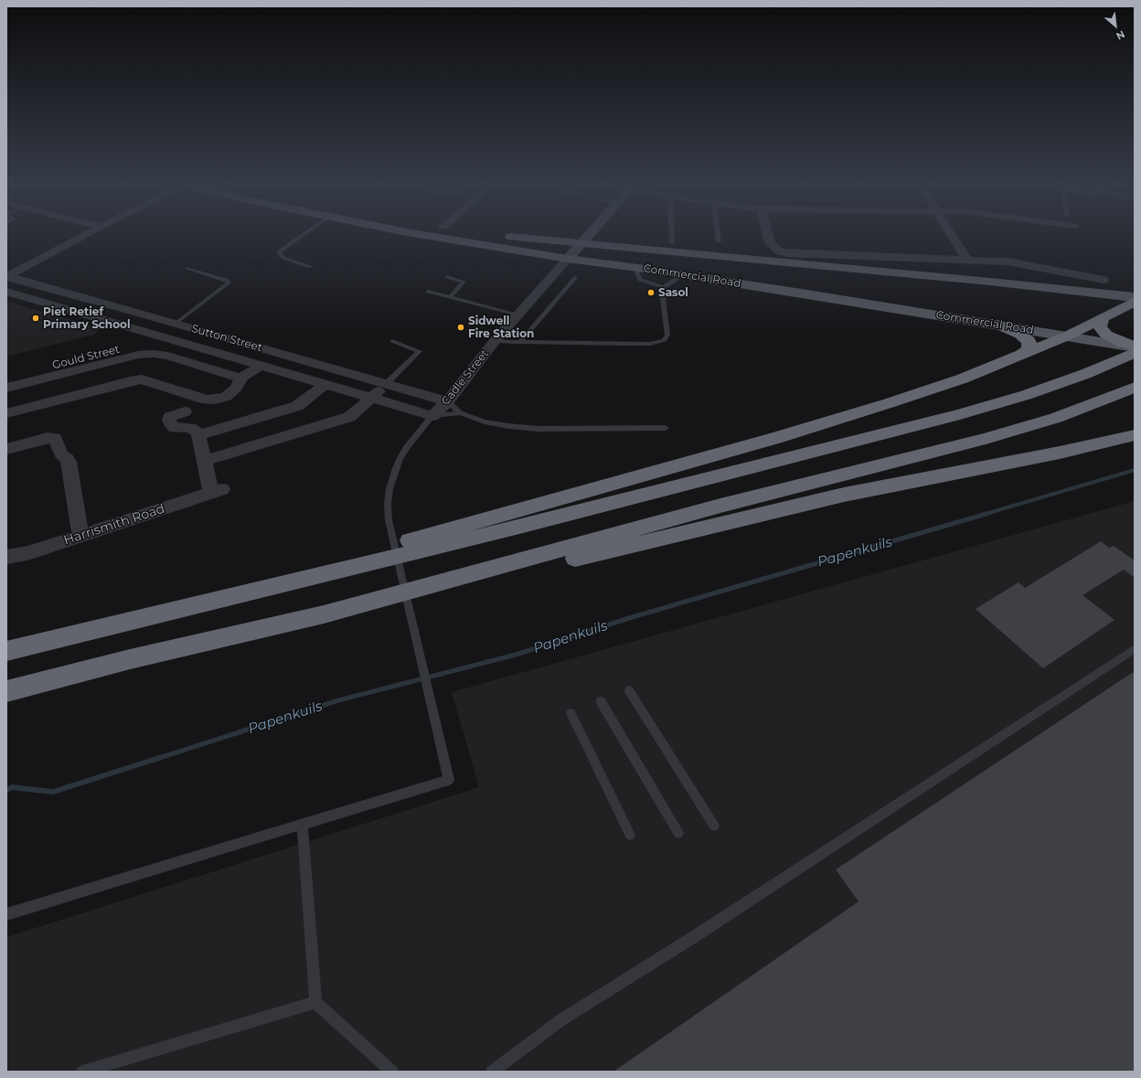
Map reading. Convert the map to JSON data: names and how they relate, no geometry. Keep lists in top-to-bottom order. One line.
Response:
{"streets":{"main road":["Commercial Road"],"street":["Sutton Street","Gould Street","Cadle Street","Harrismith Road"]},"crossings":[["Commercial Road","Cadle Street"],["Sutton Street","Gould Street"],["Sutton Street","Cadle Street"]],"water":["Papenkuils"],"places":["Sasol","Piet Retief Primary School","Sidwell Fire Station"],"north":"bottom right"}
